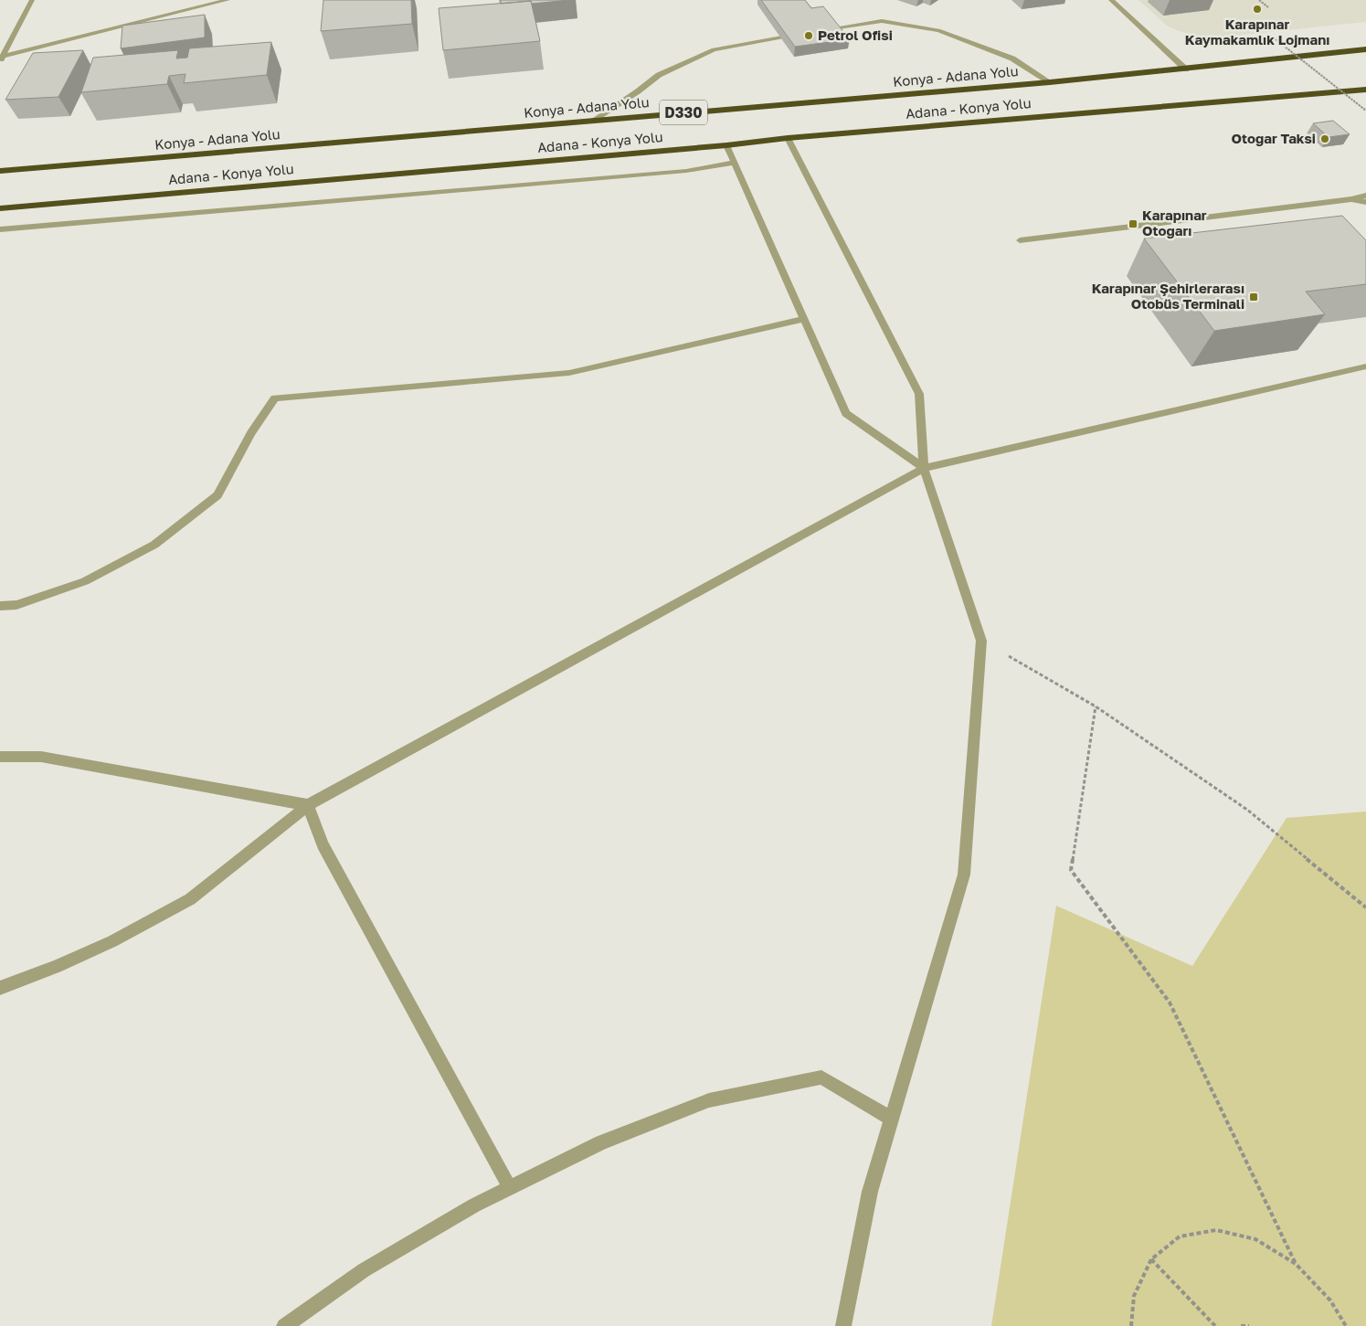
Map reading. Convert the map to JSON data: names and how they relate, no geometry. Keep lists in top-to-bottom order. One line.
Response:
{"streets":{"highway":["Konya - Adana Yolu","Adana - Konya Yolu","D330"]},"places":{"other":["Karapınar Kaymakamlık Lojmanı","Petrol Ofisi","Otogar Taksi"],"transit":["Karapınar Otogarı","Karapınar Şehirlerarası Otobüs Terminali"]}}
